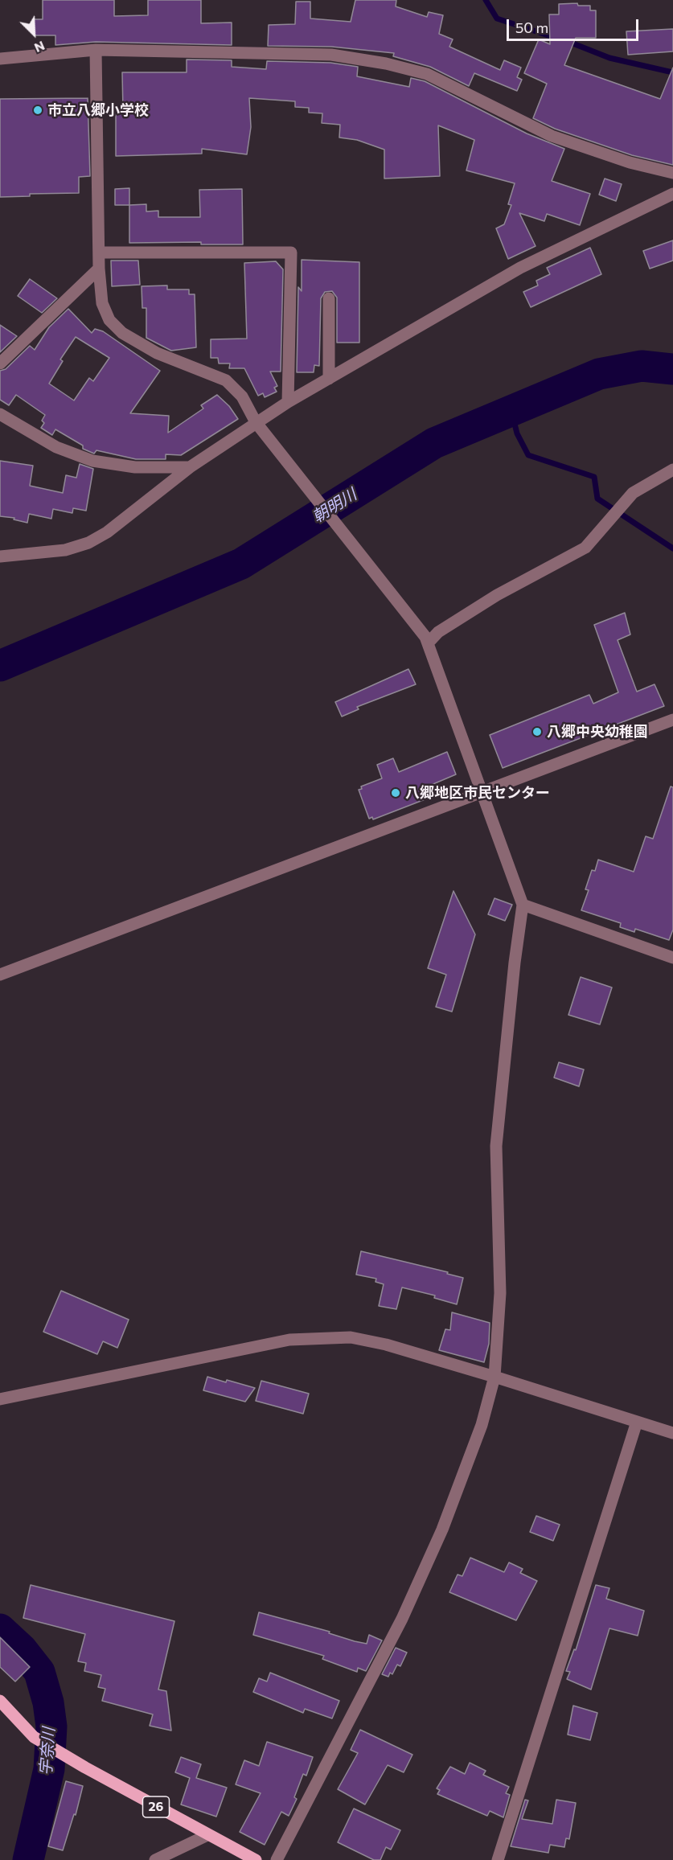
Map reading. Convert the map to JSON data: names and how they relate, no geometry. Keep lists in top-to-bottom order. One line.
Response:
{"streets":{"main road":["26"]},"water":["朝明川","宇奈川"],"places":["市立八郷小学校","八郷中央幼稚園","八郷地区市民センター"],"scale_bar":"50 m","north":"bottom right"}
